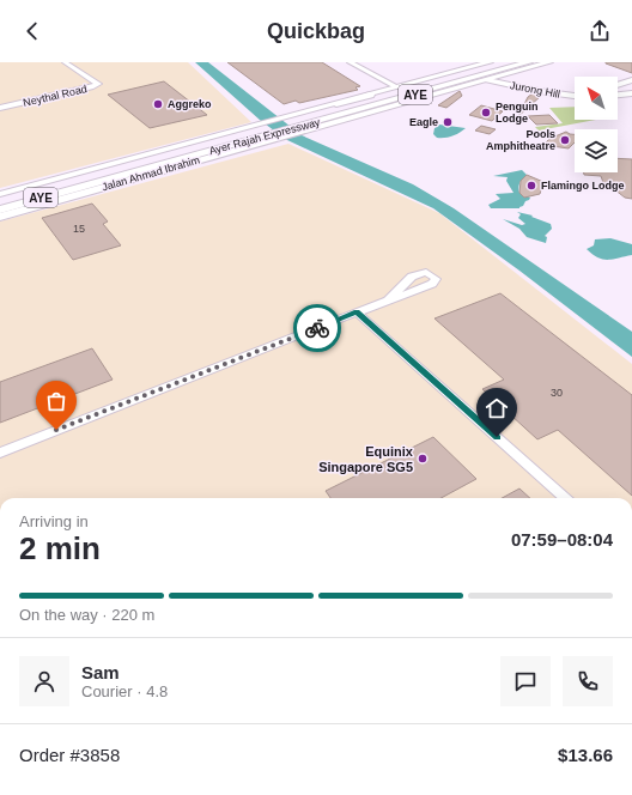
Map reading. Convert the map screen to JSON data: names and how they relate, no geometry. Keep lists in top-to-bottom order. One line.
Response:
{"streets":{"highway":["AYE","Ayer Rajah Expressway"],"main road":["Jalan Ahmad Ibrahim"],"street":["Jurong Hill","Neythal Road"]},"crossings":[["Jurong Hill","Jalan Ahmad Ibrahim"]],"places":["Aggreko","Penguin Lodge","Eagle","Pools Amphitheatre","Flamingo Lodge","Equinix Singapore SG5"],"house_numbers":["15","30"],"north":"top left","page":{"header":"Quickbag","heading":["2 min","Arriving in","07:59–08:04"],"panel":["Sam","Courier · 4.8","Order #3858","$13.66"],"bar":"On the way · 220 m"}}
